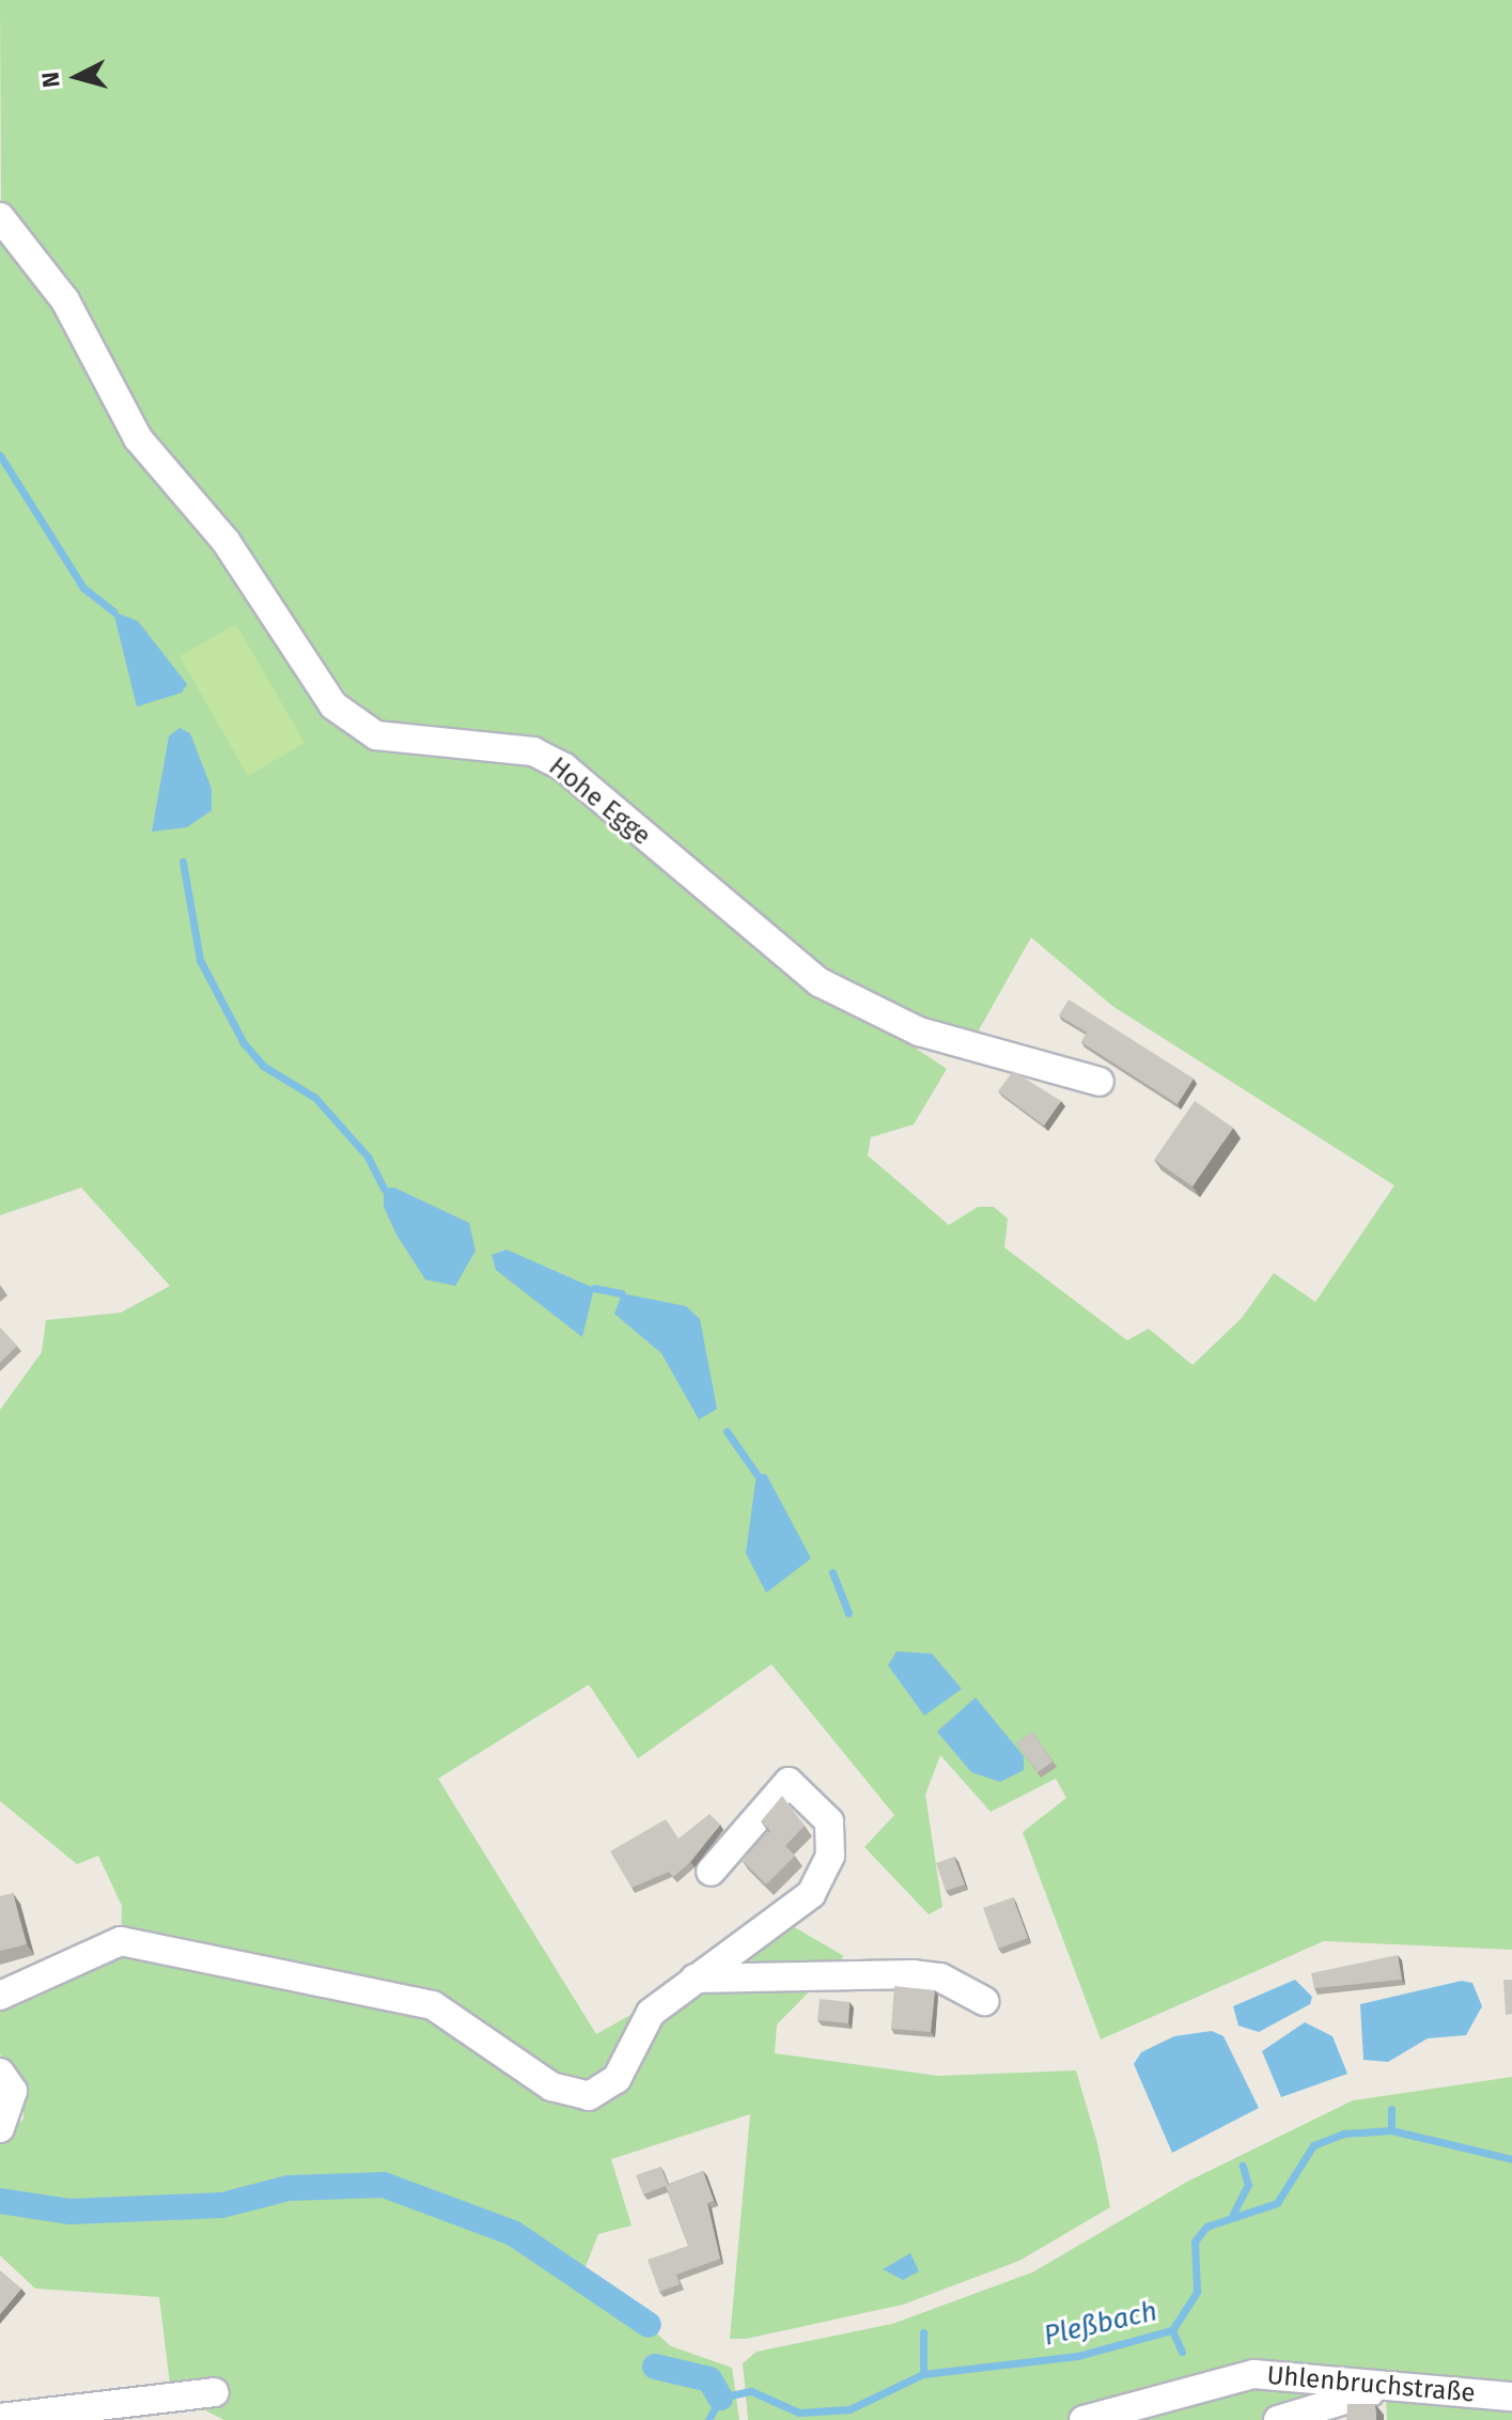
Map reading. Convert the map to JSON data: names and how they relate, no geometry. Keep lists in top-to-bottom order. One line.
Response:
{"streets":{"street":["Hohe Egge","Uhlenbruchstraße"]},"water":["Pleßbach"],"north":"left"}
